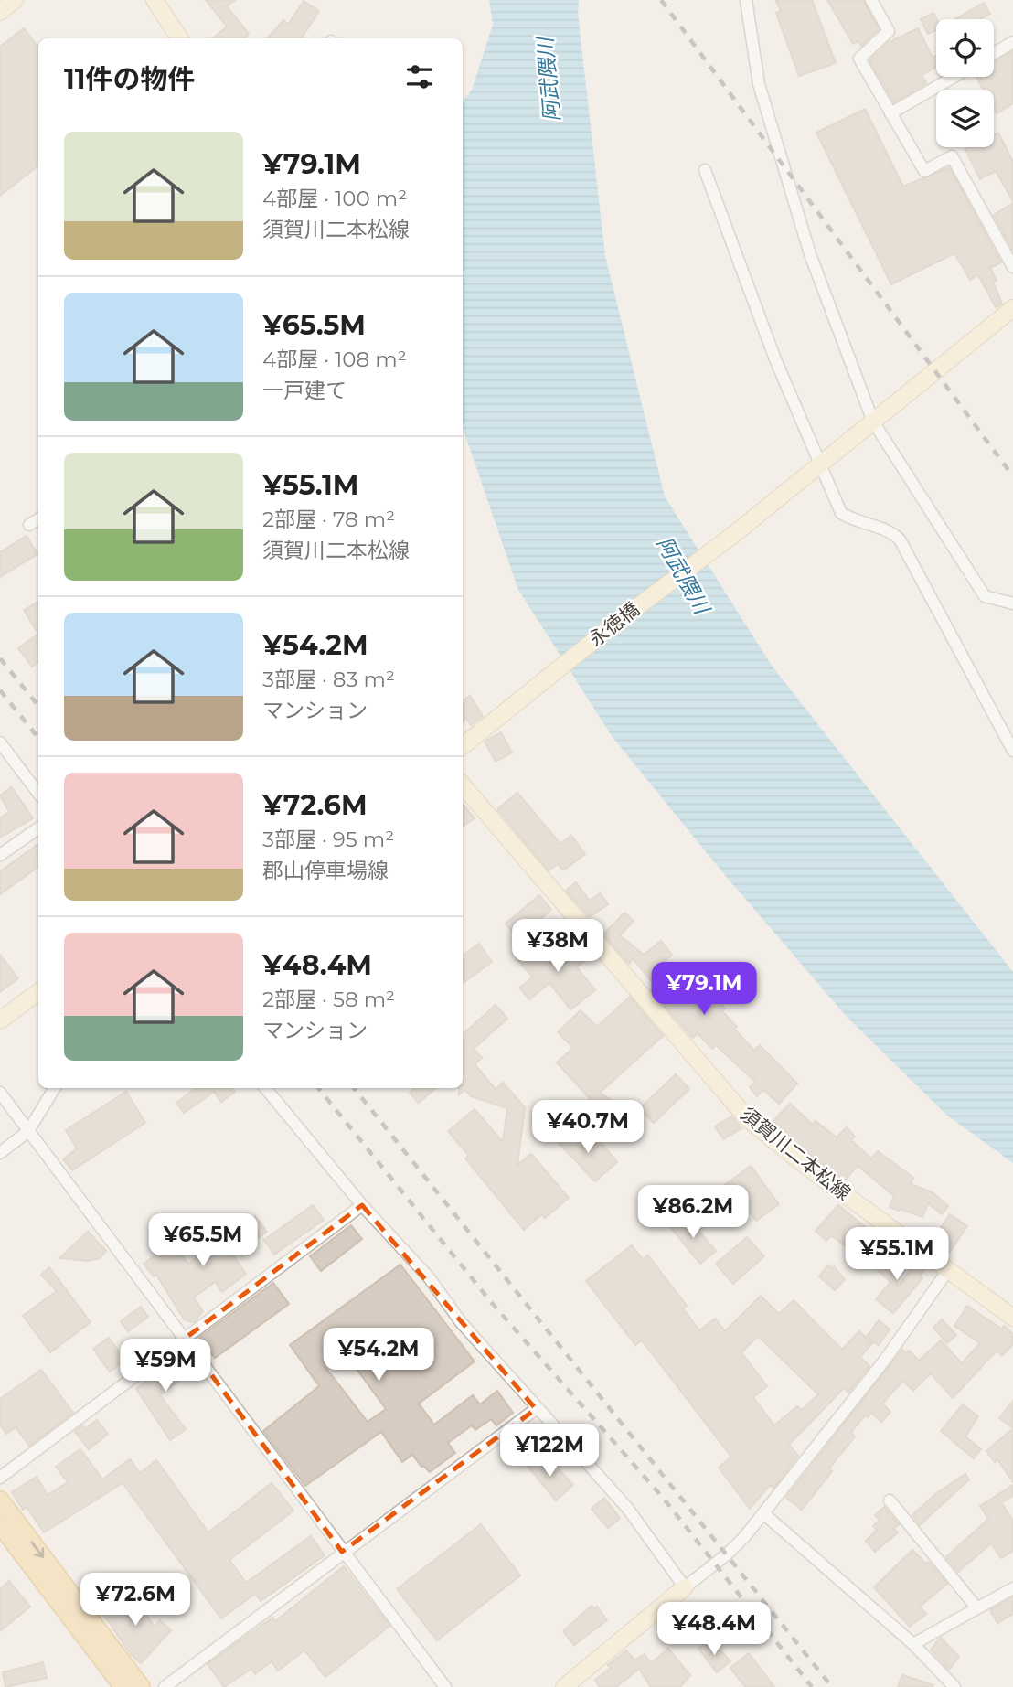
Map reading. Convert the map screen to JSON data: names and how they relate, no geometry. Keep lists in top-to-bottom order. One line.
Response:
{"streets":{"street":["永徳橋","須賀川二本松線"]},"water":["阿武隈川"],"page":{"heading":"11件の物件","list":[{"name":"¥79.1M","note":"4部屋 · 100 m² · 須賀川二本松線"},{"name":"¥65.5M","note":"4部屋 · 108 m² · 一戸建て"},{"name":"¥55.1M","note":"2部屋 · 78 m² · 須賀川二本松線"},{"name":"¥54.2M","note":"3部屋 · 83 m² · マンション"},{"name":"¥72.6M","note":"3部屋 · 95 m² · 郡山停車場線"},{"name":"¥48.4M","note":"2部屋 · 58 m² · マンション"}],"price":["¥38M","¥79.1M","¥40.7M","¥86.2M","¥65.5M","¥55.1M","¥54.2M","¥59M","¥122M","¥72.6M","¥48.4M"]}}
